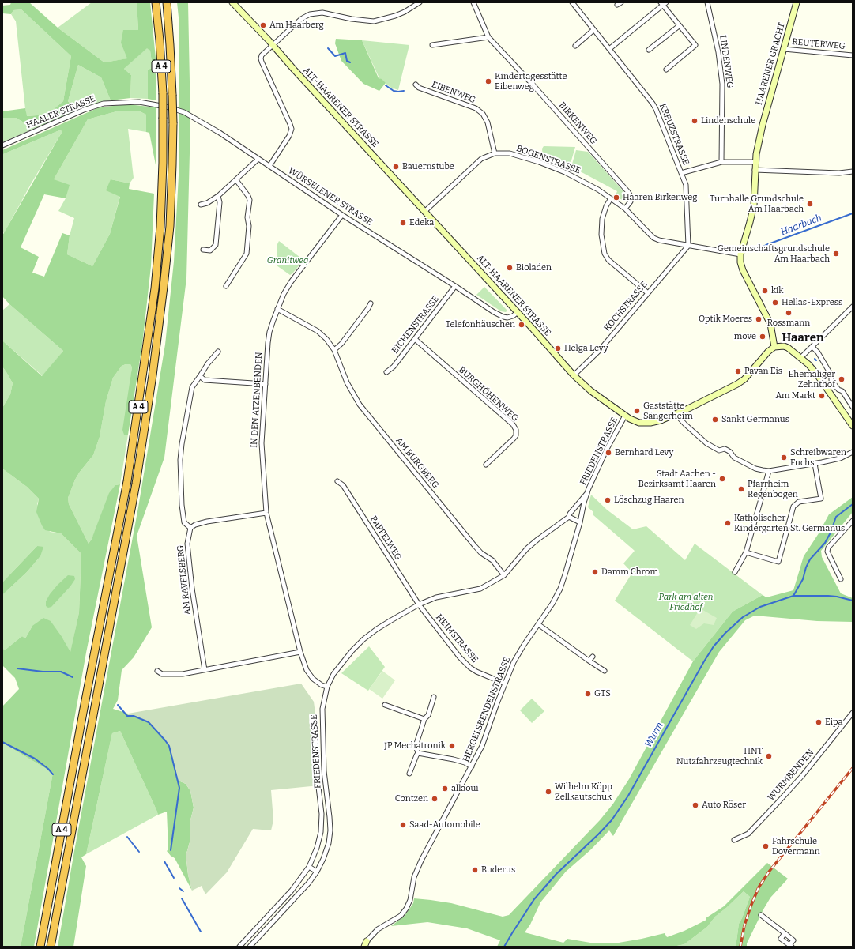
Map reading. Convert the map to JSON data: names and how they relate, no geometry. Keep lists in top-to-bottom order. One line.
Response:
{"streets":{"highway":["A 4"],"main road":["HAARENER GRACHT","ALT-HAARENER STRASSE"],"street":["REUTERWEG","LINDENWEG","EIBENWEG","HAALER STRASSE","BIRKENWEG","KREUZSTRASSE","BOGENSTRASSE","WÜRSELENER STRASSE","KOCHSTRASSE","EICHENSTRASSE","BURGHÖHENWEG","IN DEN ATZENBENDEN","FRIEDENSTRASSE","AM BURGBERG","PAPPELWEG","AM RAVELSBERG","HEIMSTRASSE","HERGELSBENDENSTRASSE","WURMBENDEN"]},"crossings":[["REUTERWEG","HAARENER GRACHT"],["HAARENER GRACHT","ALT-HAARENER STRASSE"],["HAARENER GRACHT","BOGENSTRASSE"],["EIBENWEG","BOGENSTRASSE"],["ALT-HAARENER STRASSE","BOGENSTRASSE"],["ALT-HAARENER STRASSE","WÜRSELENER STRASSE"],["ALT-HAARENER STRASSE","KOCHSTRASSE"],["ALT-HAARENER STRASSE","FRIEDENSTRASSE"],["HAALER STRASSE","WÜRSELENER STRASSE"],["BIRKENWEG","BOGENSTRASSE"],["KREUZSTRASSE","BOGENSTRASSE"],["KREUZSTRASSE","KOCHSTRASSE"],["BOGENSTRASSE","KOCHSTRASSE"],["WÜRSELENER STRASSE","EICHENSTRASSE"],["WÜRSELENER STRASSE","IN DEN ATZENBENDEN"],["EICHENSTRASSE","BURGHÖHENWEG"],["IN DEN ATZENBENDEN","FRIEDENSTRASSE"],["IN DEN ATZENBENDEN","AM BURGBERG"],["FRIEDENSTRASSE","AM BURGBERG"],["FRIEDENSTRASSE","PAPPELWEG"],["FRIEDENSTRASSE","HEIMSTRASSE"],["FRIEDENSTRASSE","HERGELSBENDENSTRASSE"],["PAPPELWEG","HEIMSTRASSE"],["HEIMSTRASSE","HERGELSBENDENSTRASSE"]],"districts":["Haaren"],"water":["Haarbach","Wurm"],"parks":["Granitweg","Park am alten Friedhof"],"places":["Am Haarberg","Kindertagesstätte Eibenweg","Lindenschule","Bauernstube","Haaren Birkenweg","Turnhalle Grundschule Am Haarbach","Edeka","Gemeinschaftsgrundschule Am Haarbach","Bioladen","kik","Hellas-Express","Rossmann","Optik Moeres","Telefonhäuschen","move","Helga Levy","Pavan Eis","Ehemaliger Zehnthof","Am Markt","Gaststätte Sängerheim","Sankt Germanus","Bernhard Levy","Schreibwaren Fuchs","Stadt Aachen - Bezirksamt Haaren","Pfarrheim Regenbogen","Löschzug Haaren","Katholischer Kindergarten St. Germanus","Damm Chrom","GTS","Eipa","JP Mechatronik","HNT Nutzfahrzeugtechnik","allaoui","Wilhelm Köpp Zellkautschuk","Contzen","Auto Röser","Saad-Automobile","Fahrschule Dovermann","Buderus"]}
